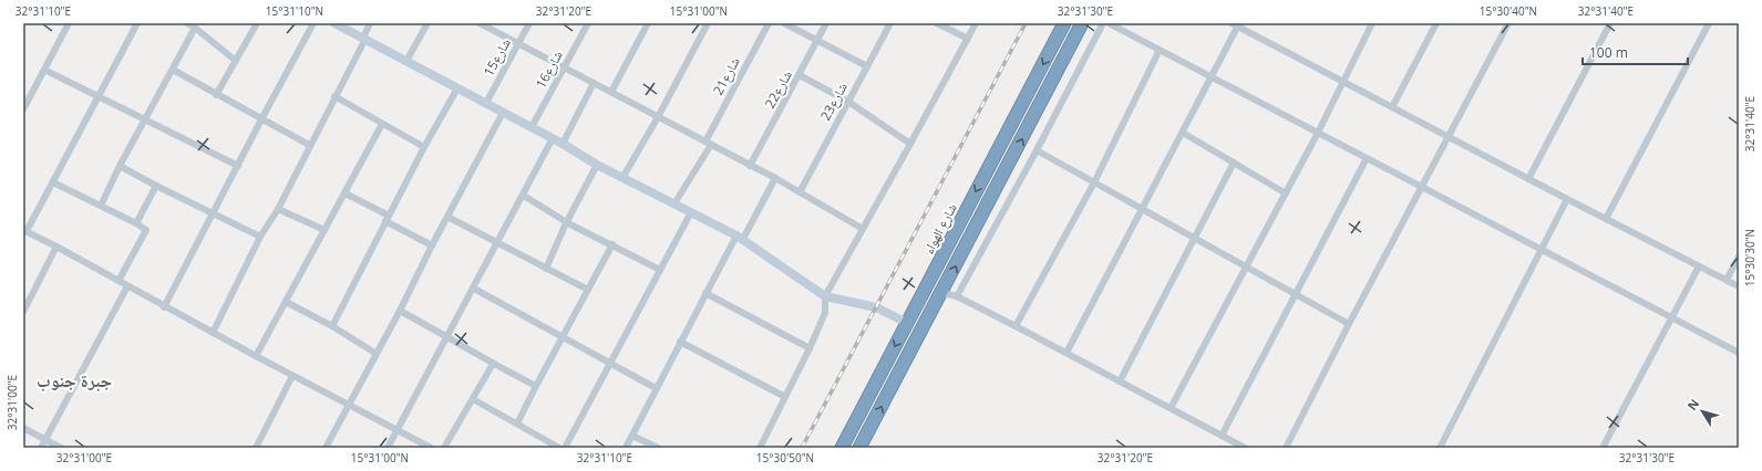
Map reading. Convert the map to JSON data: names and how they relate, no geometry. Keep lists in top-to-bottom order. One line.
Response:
{"streets":{"highway":["شارع الهواء"],"street":["شارع15","شارع16","شارع21","شارع22","شارع23"]},"districts":["جبرة جنوب"],"scale_bar":"100 m","north":"top left","coordinates":["32°31'10\"E","15°31'10\"N","32°31'20\"E","15°31'00\"N","32°31'30\"E","15°30'40\"N","32°31'40\"E","15°30'30\"N","32°31'00\"E","15°30'50\"N"]}
